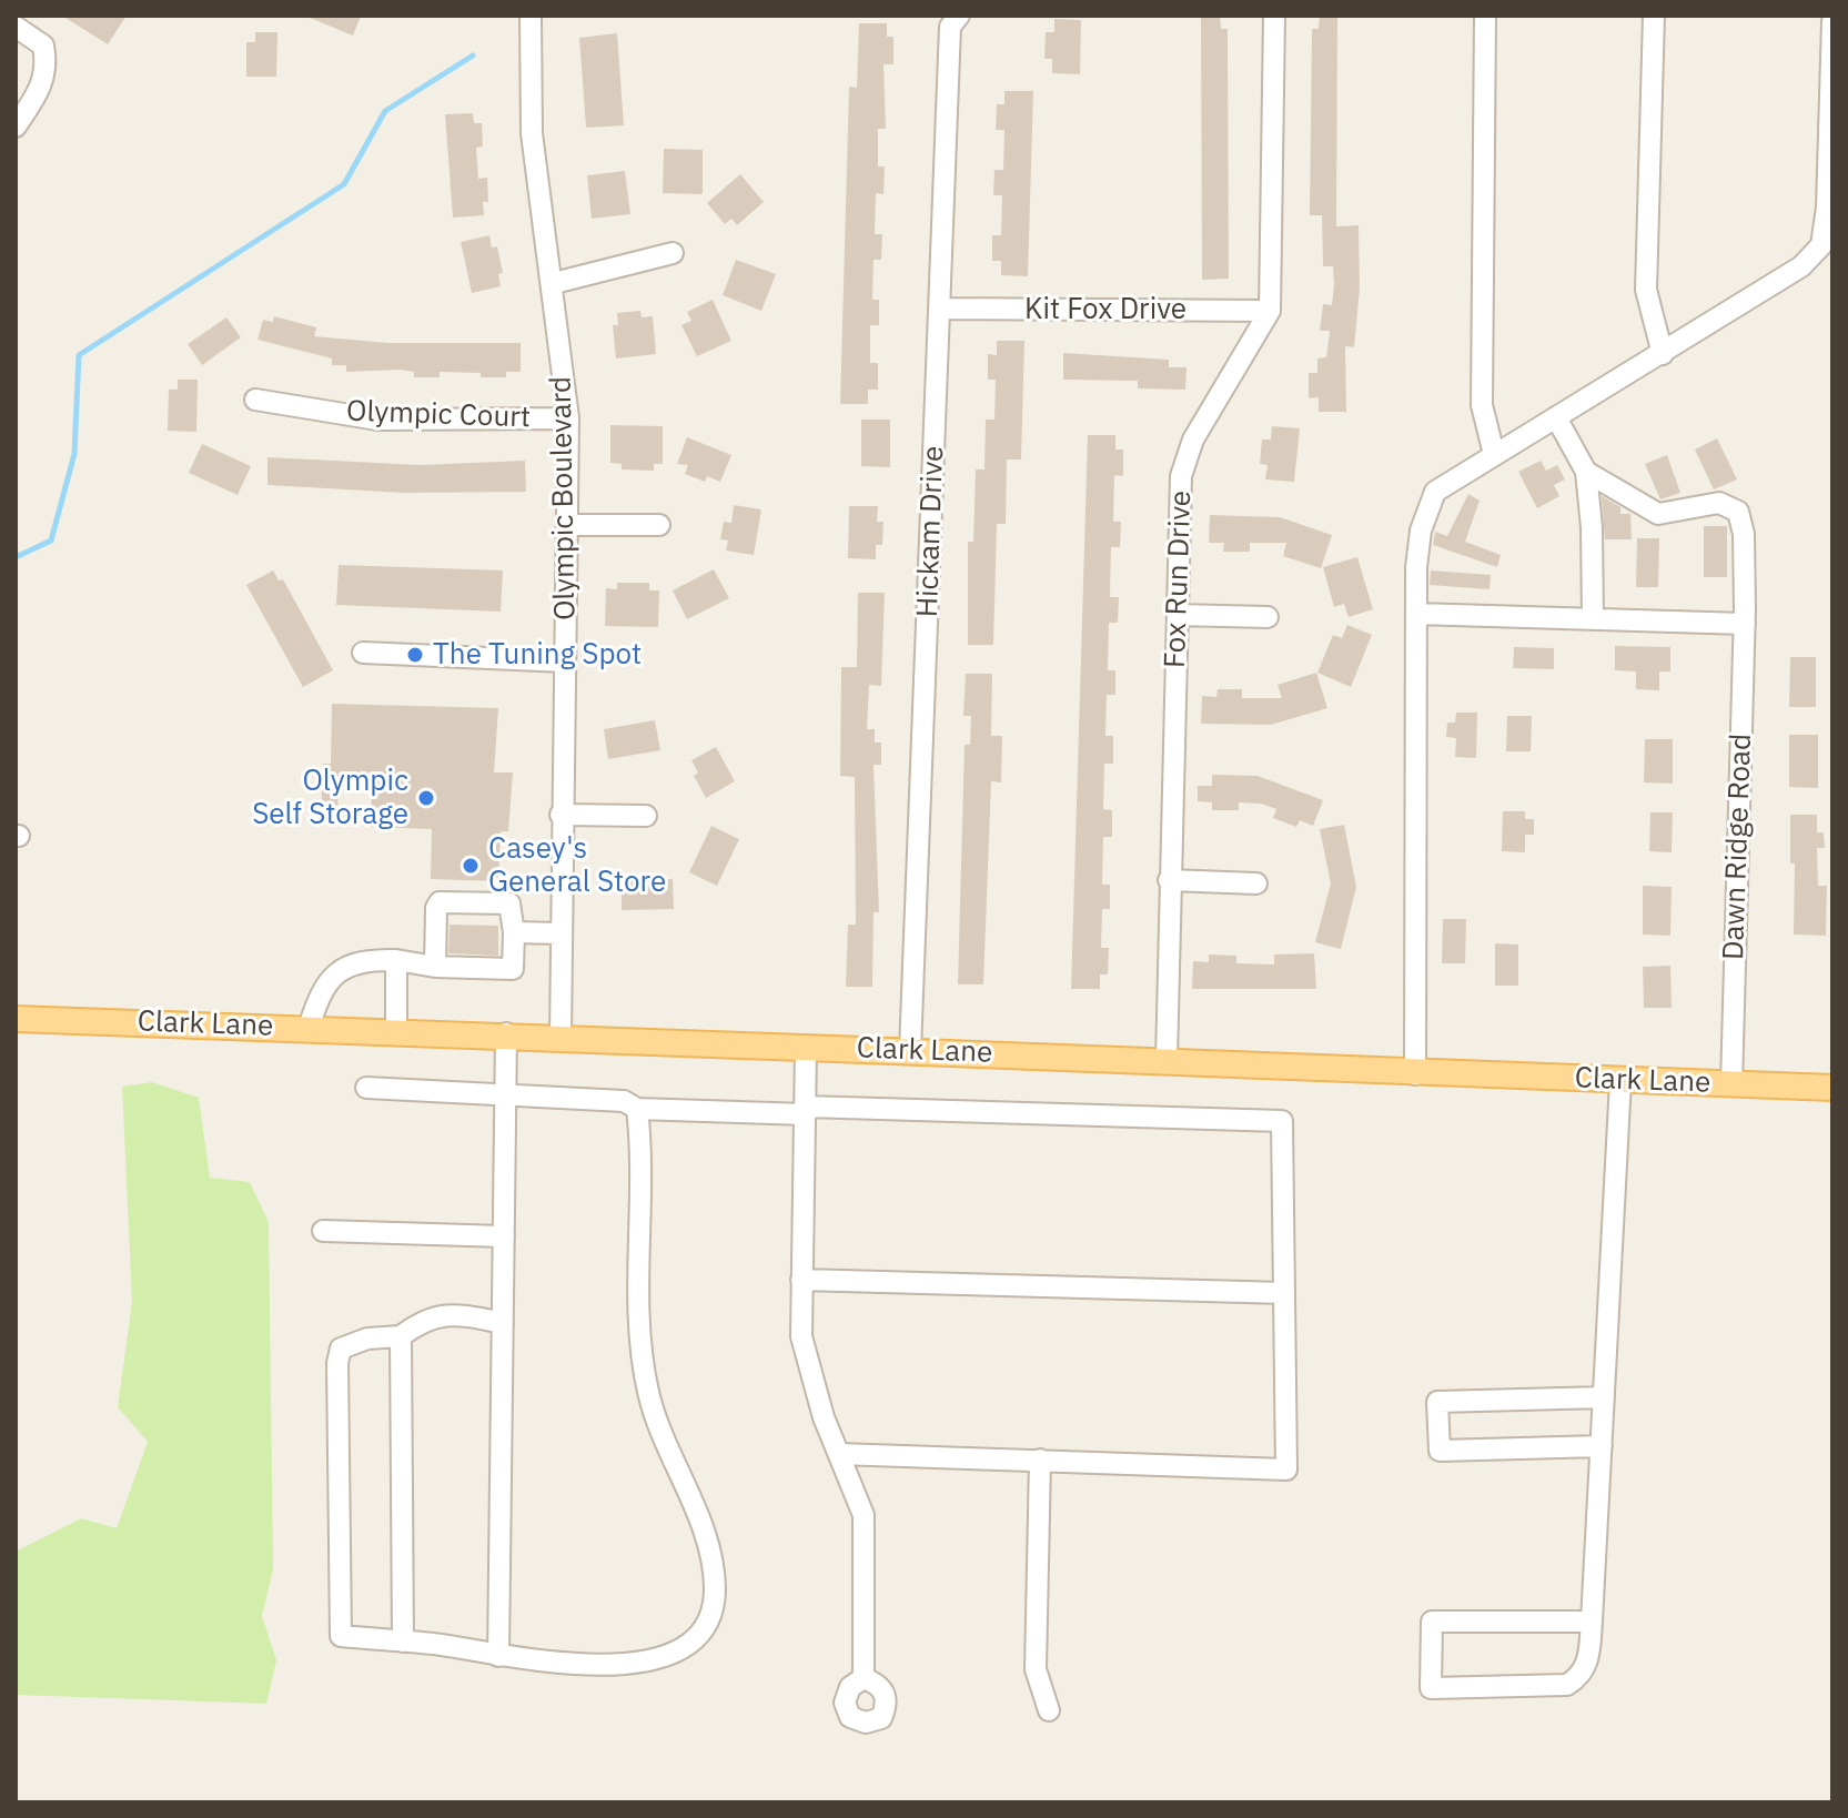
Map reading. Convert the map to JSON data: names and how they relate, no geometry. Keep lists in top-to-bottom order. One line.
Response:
{"streets":{"main road":["Clark Lane"],"street":["Kit Fox Drive","Olympic Court","Olympic Boulevard","Hickam Drive","Fox Run Drive","Dawn Ridge Road"]},"crossings":[["Kit Fox Drive","Hickam Drive"],["Kit Fox Drive","Fox Run Drive"],["Olympic Court","Olympic Boulevard"],["Olympic Boulevard","Clark Lane"],["Hickam Drive","Clark Lane"],["Fox Run Drive","Clark Lane"],["Dawn Ridge Road","Clark Lane"]],"places":["The Tuning Spot","Olympic Self Storage","Casey's General Store"]}
